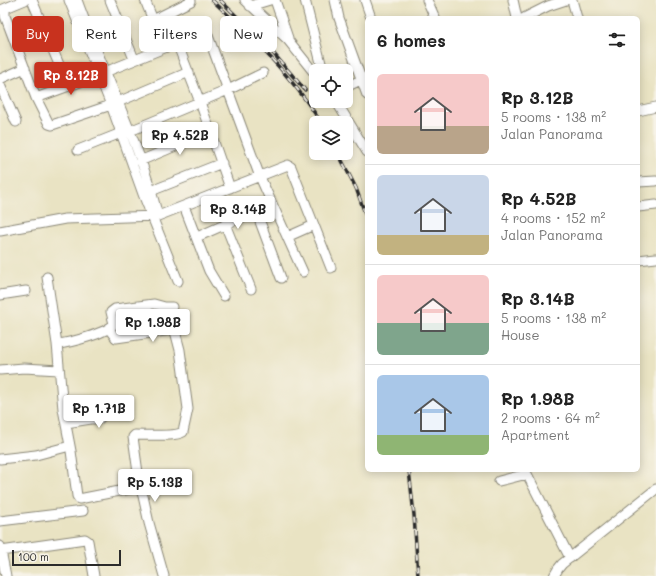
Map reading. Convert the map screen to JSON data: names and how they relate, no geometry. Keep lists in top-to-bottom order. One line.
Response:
{"scale_bar":"100 m","page":{"chip":["Buy","Rent","Filters","New"],"heading":"6 homes","price":["Rp 3.12B","Rp 4.52B","Rp 3.14B","Rp 1.98B","Rp 1.71B","Rp 5.13B"],"list":[{"name":"Rp 3.12B","note":"5 rooms · 138 m² · Jalan Panorama"},{"name":"Rp 4.52B","note":"4 rooms · 152 m² · Jalan Panorama"},{"name":"Rp 3.14B","note":"5 rooms · 138 m² · House"},{"name":"Rp 1.98B","note":"2 rooms · 64 m² · Apartment"}],"scale":"100 m"}}
